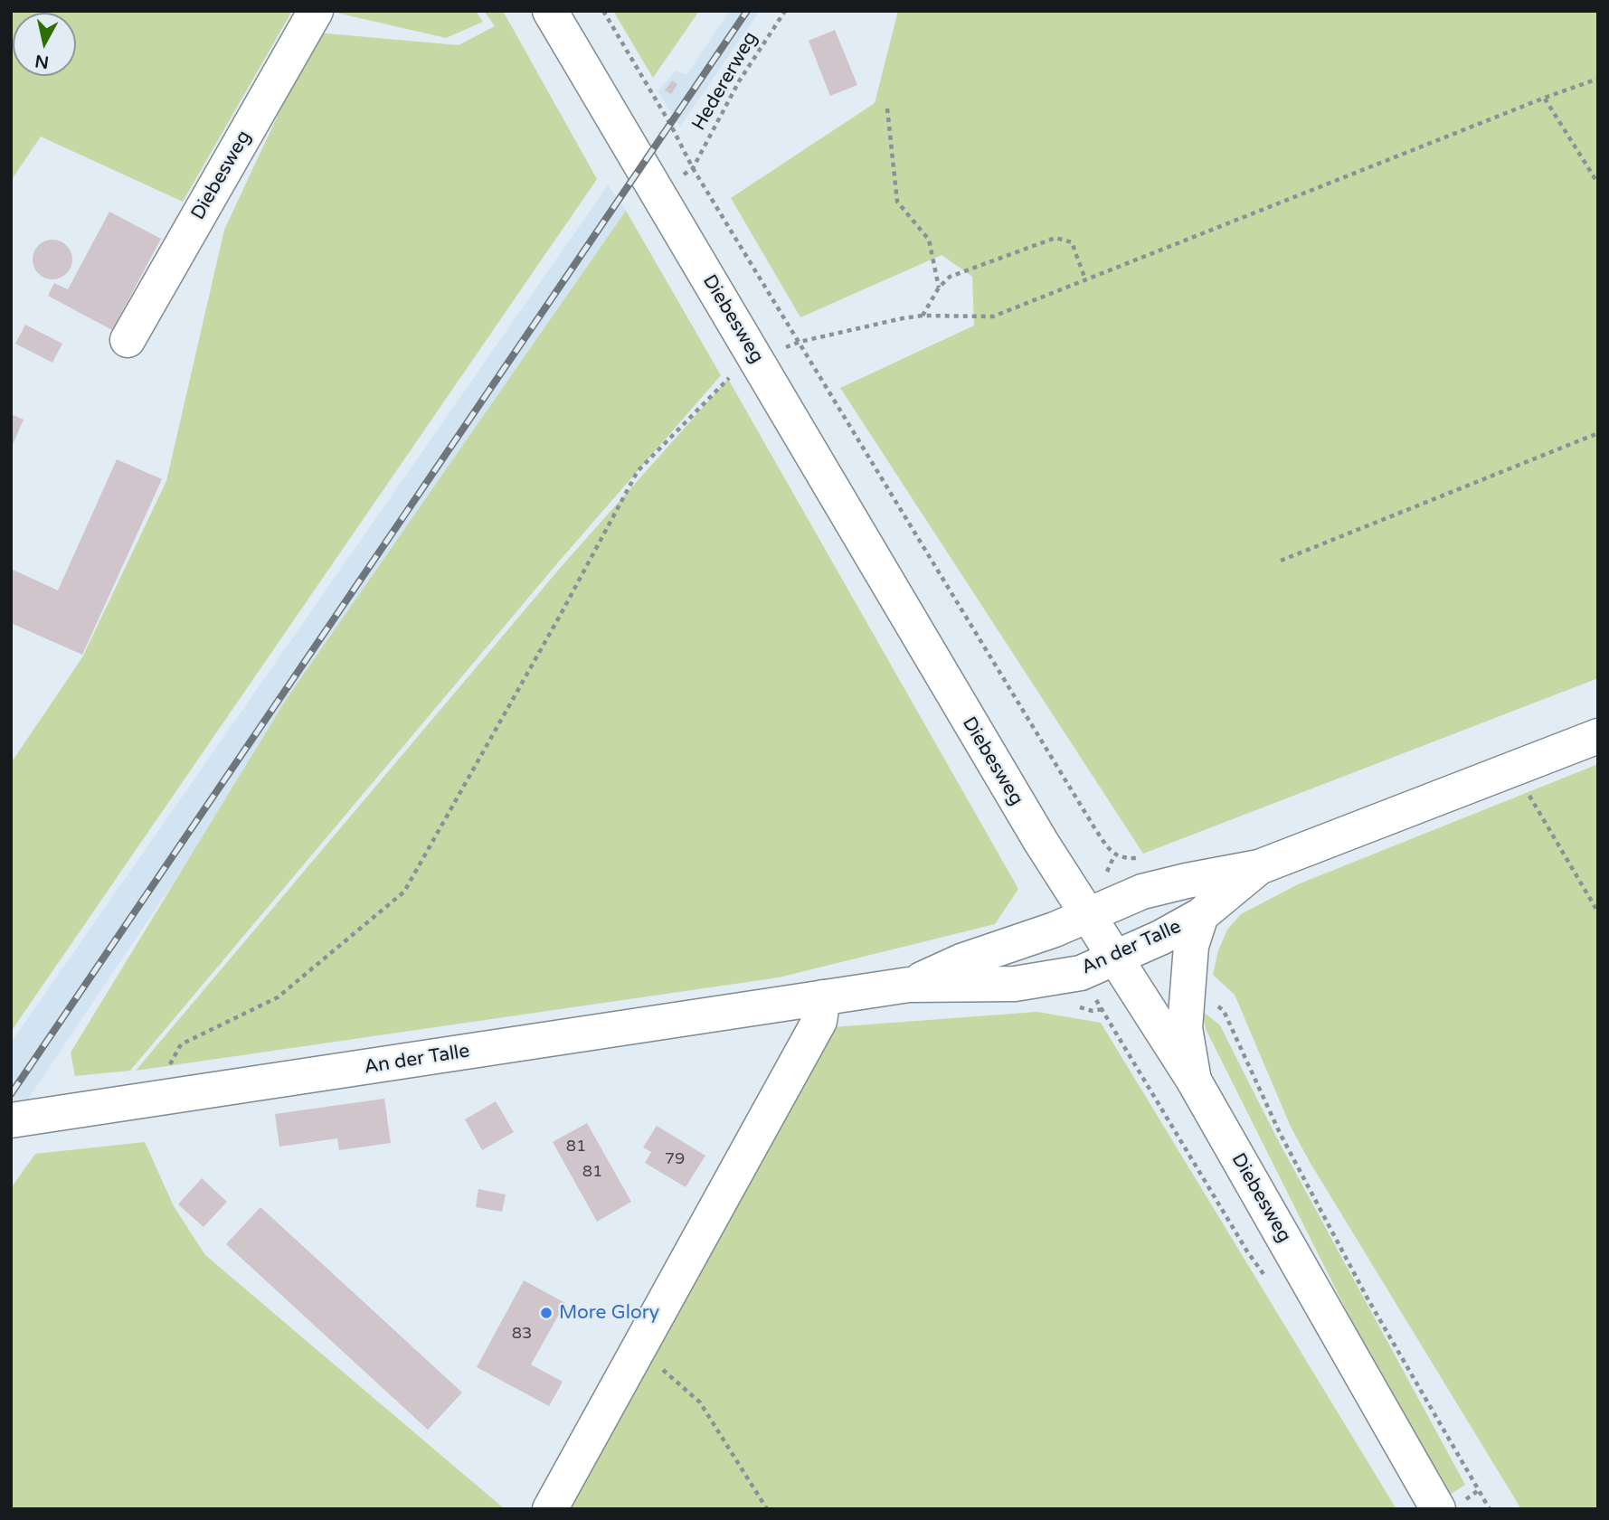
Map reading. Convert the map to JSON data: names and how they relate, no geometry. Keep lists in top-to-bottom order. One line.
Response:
{"streets":{"street":["Diebesweg","An der Talle"],"path":["Hedererweg"]},"crossings":[["Diebesweg","An der Talle"]],"places":["More Glory"],"house_numbers":["81","79","81","83"],"north":"bottom"}
